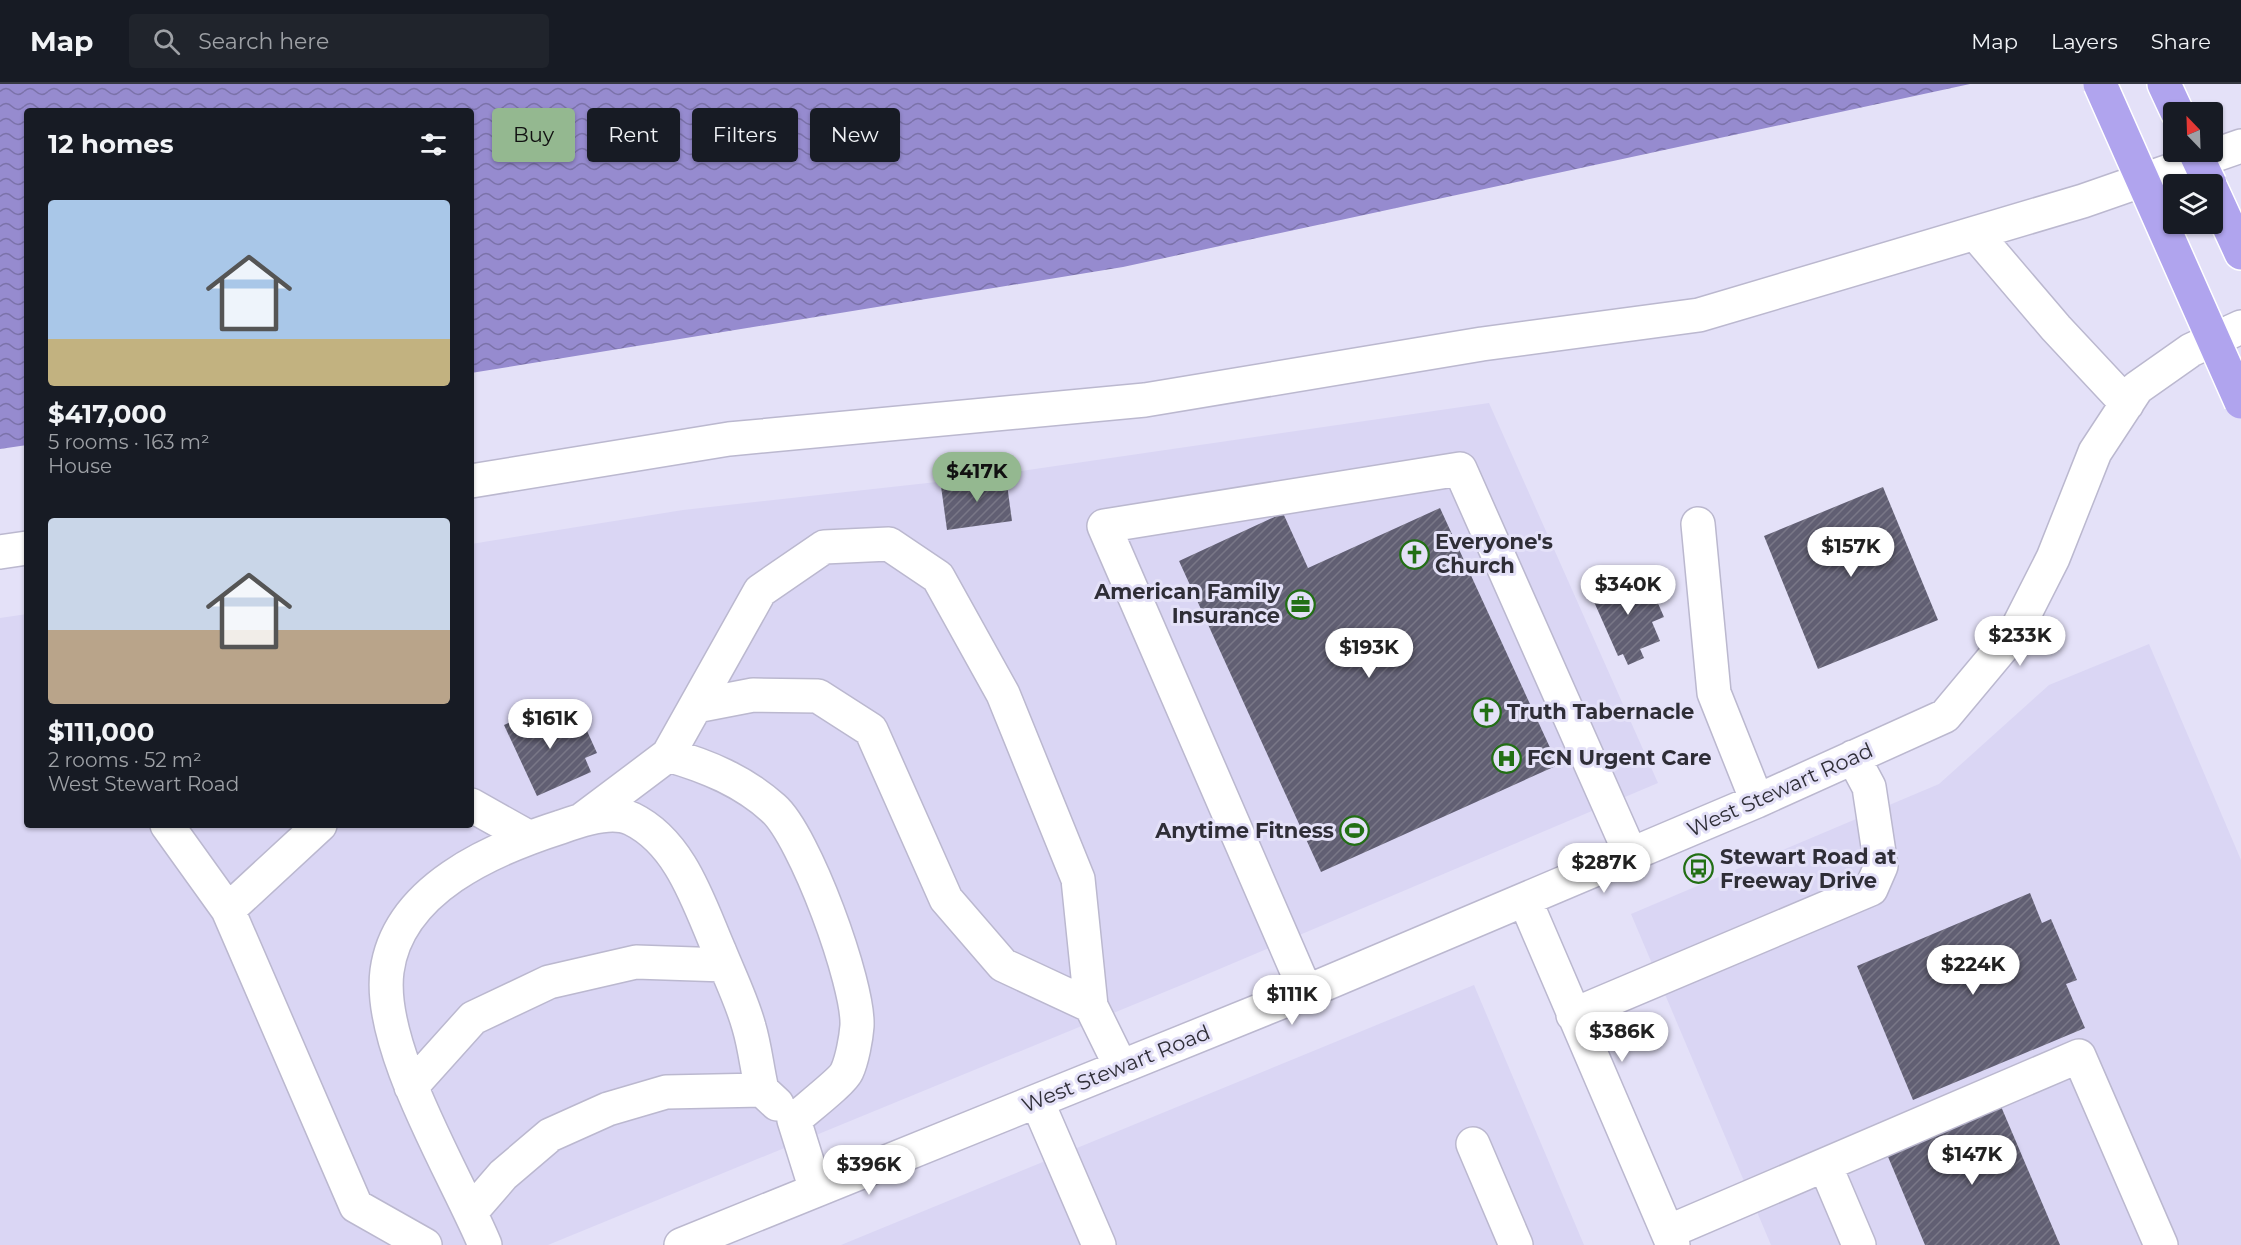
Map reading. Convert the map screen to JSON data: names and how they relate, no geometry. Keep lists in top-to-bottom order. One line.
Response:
{"streets":{"street":["West Stewart Road"]},"places":{"church":["Everyone's Church","Truth Tabernacle"],"office":["American Family Insurance"],"hospital":["FCN Urgent Care"],"sports":["Anytime Fitness"],"bus stop":["Stewart Road at Freeway Drive"]},"north":"top left","page":{"header":"Map","search":"Search here","nav":["Map","Layers","Share"],"chip":["Buy","Rent","Filters","New"],"heading":"12 homes","list":[{"name":"$417,000","note":"5 rooms · 163 m² · House"},{"name":"$111,000","note":"2 rooms · 52 m² · West Stewart Road"}],"price":["$417K","$157K","$340K","$233K","$193K","$161K","$287K","$224K","$111K","$386K","$147K","$396K"]}}
